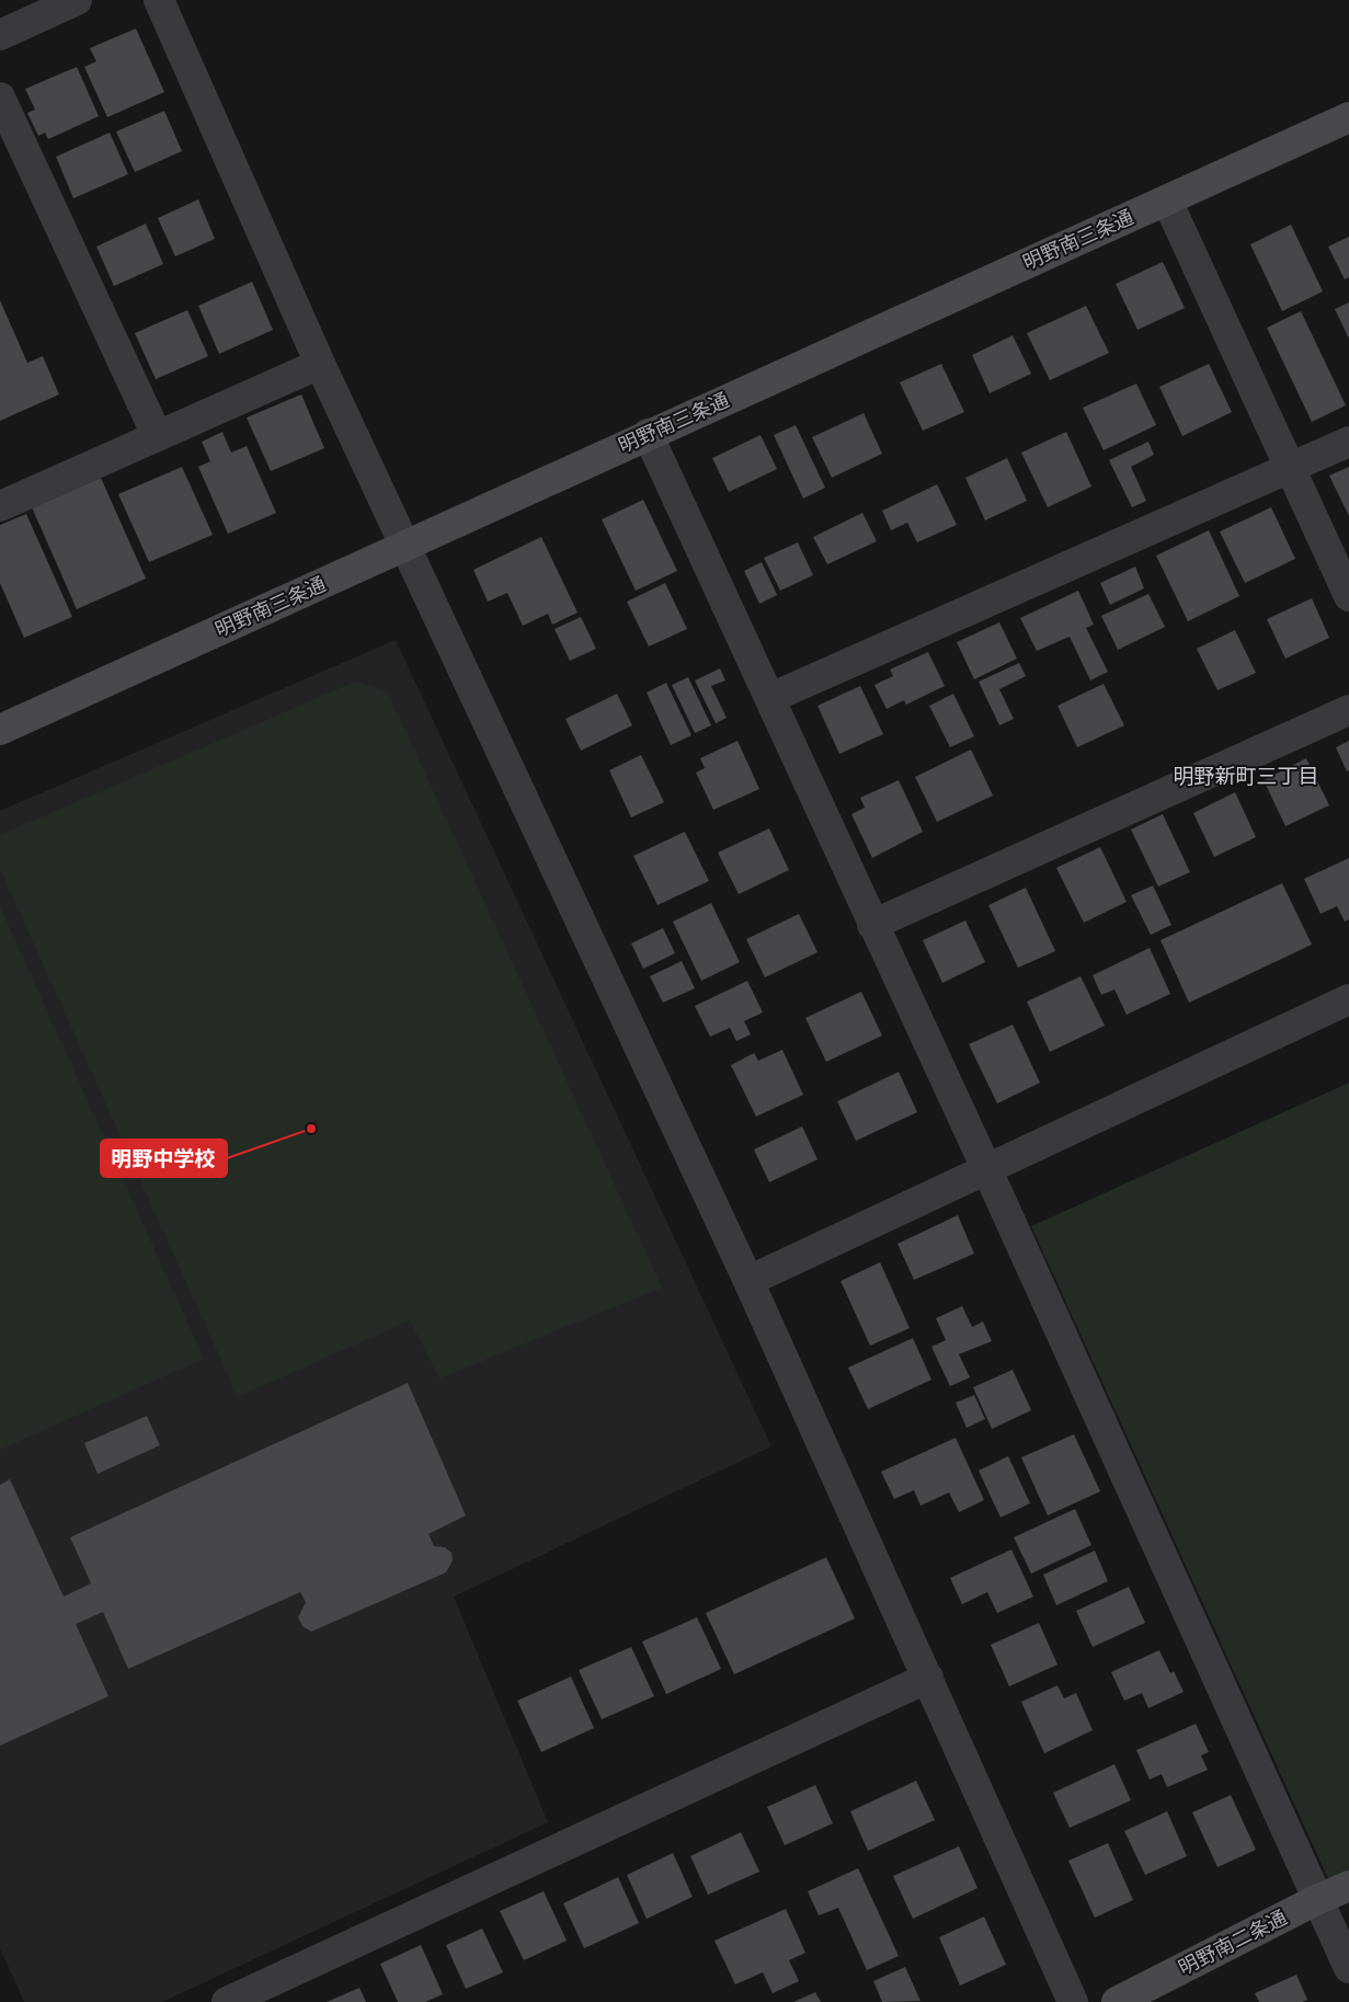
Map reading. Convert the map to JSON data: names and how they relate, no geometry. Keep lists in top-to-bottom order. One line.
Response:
{"streets":{"street":["明野南三条通","明野南二条通"]},"districts":["明野新町三丁目"],"places":["明野中学校"]}
